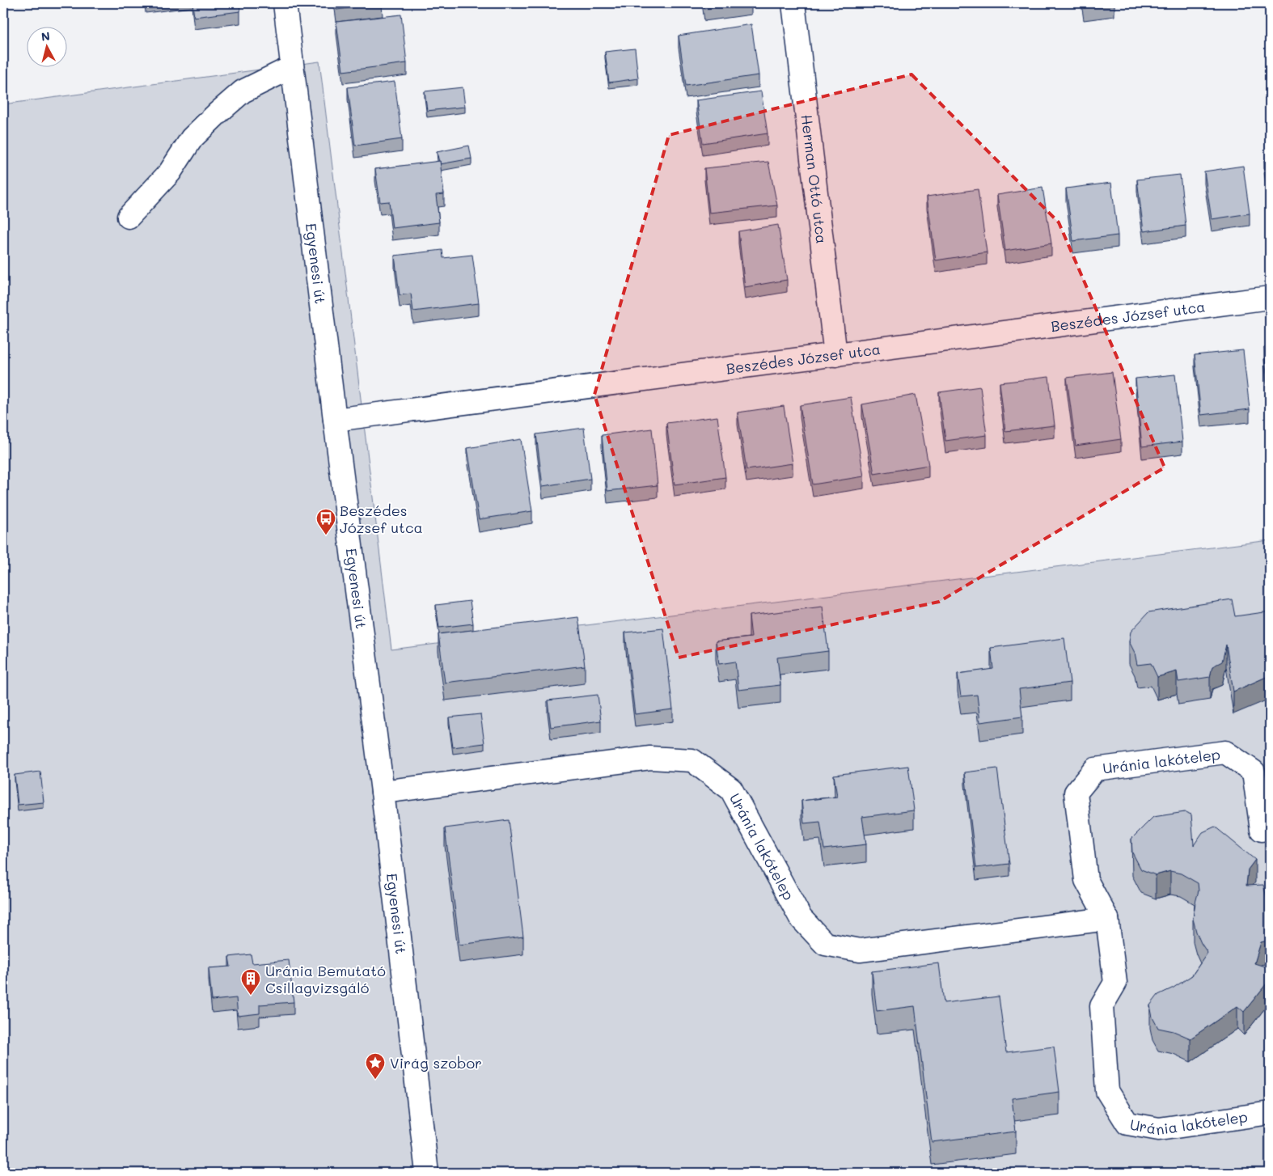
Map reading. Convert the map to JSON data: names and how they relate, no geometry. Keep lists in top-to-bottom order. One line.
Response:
{"streets":{"street":["Herman Ottó utca","Egyenesi út","Beszédes József utca","Uránia lakótelep"]},"crossings":[["Herman Ottó utca","Beszédes József utca"],["Egyenesi út","Beszédes József utca"],["Egyenesi út","Uránia lakótelep"]],"places":{"bus stop":["Beszédes József utca"],"building":["Uránia Bemutató Csillagvizsgáló"],"place":["Virág szobor"]},"north":"top"}
